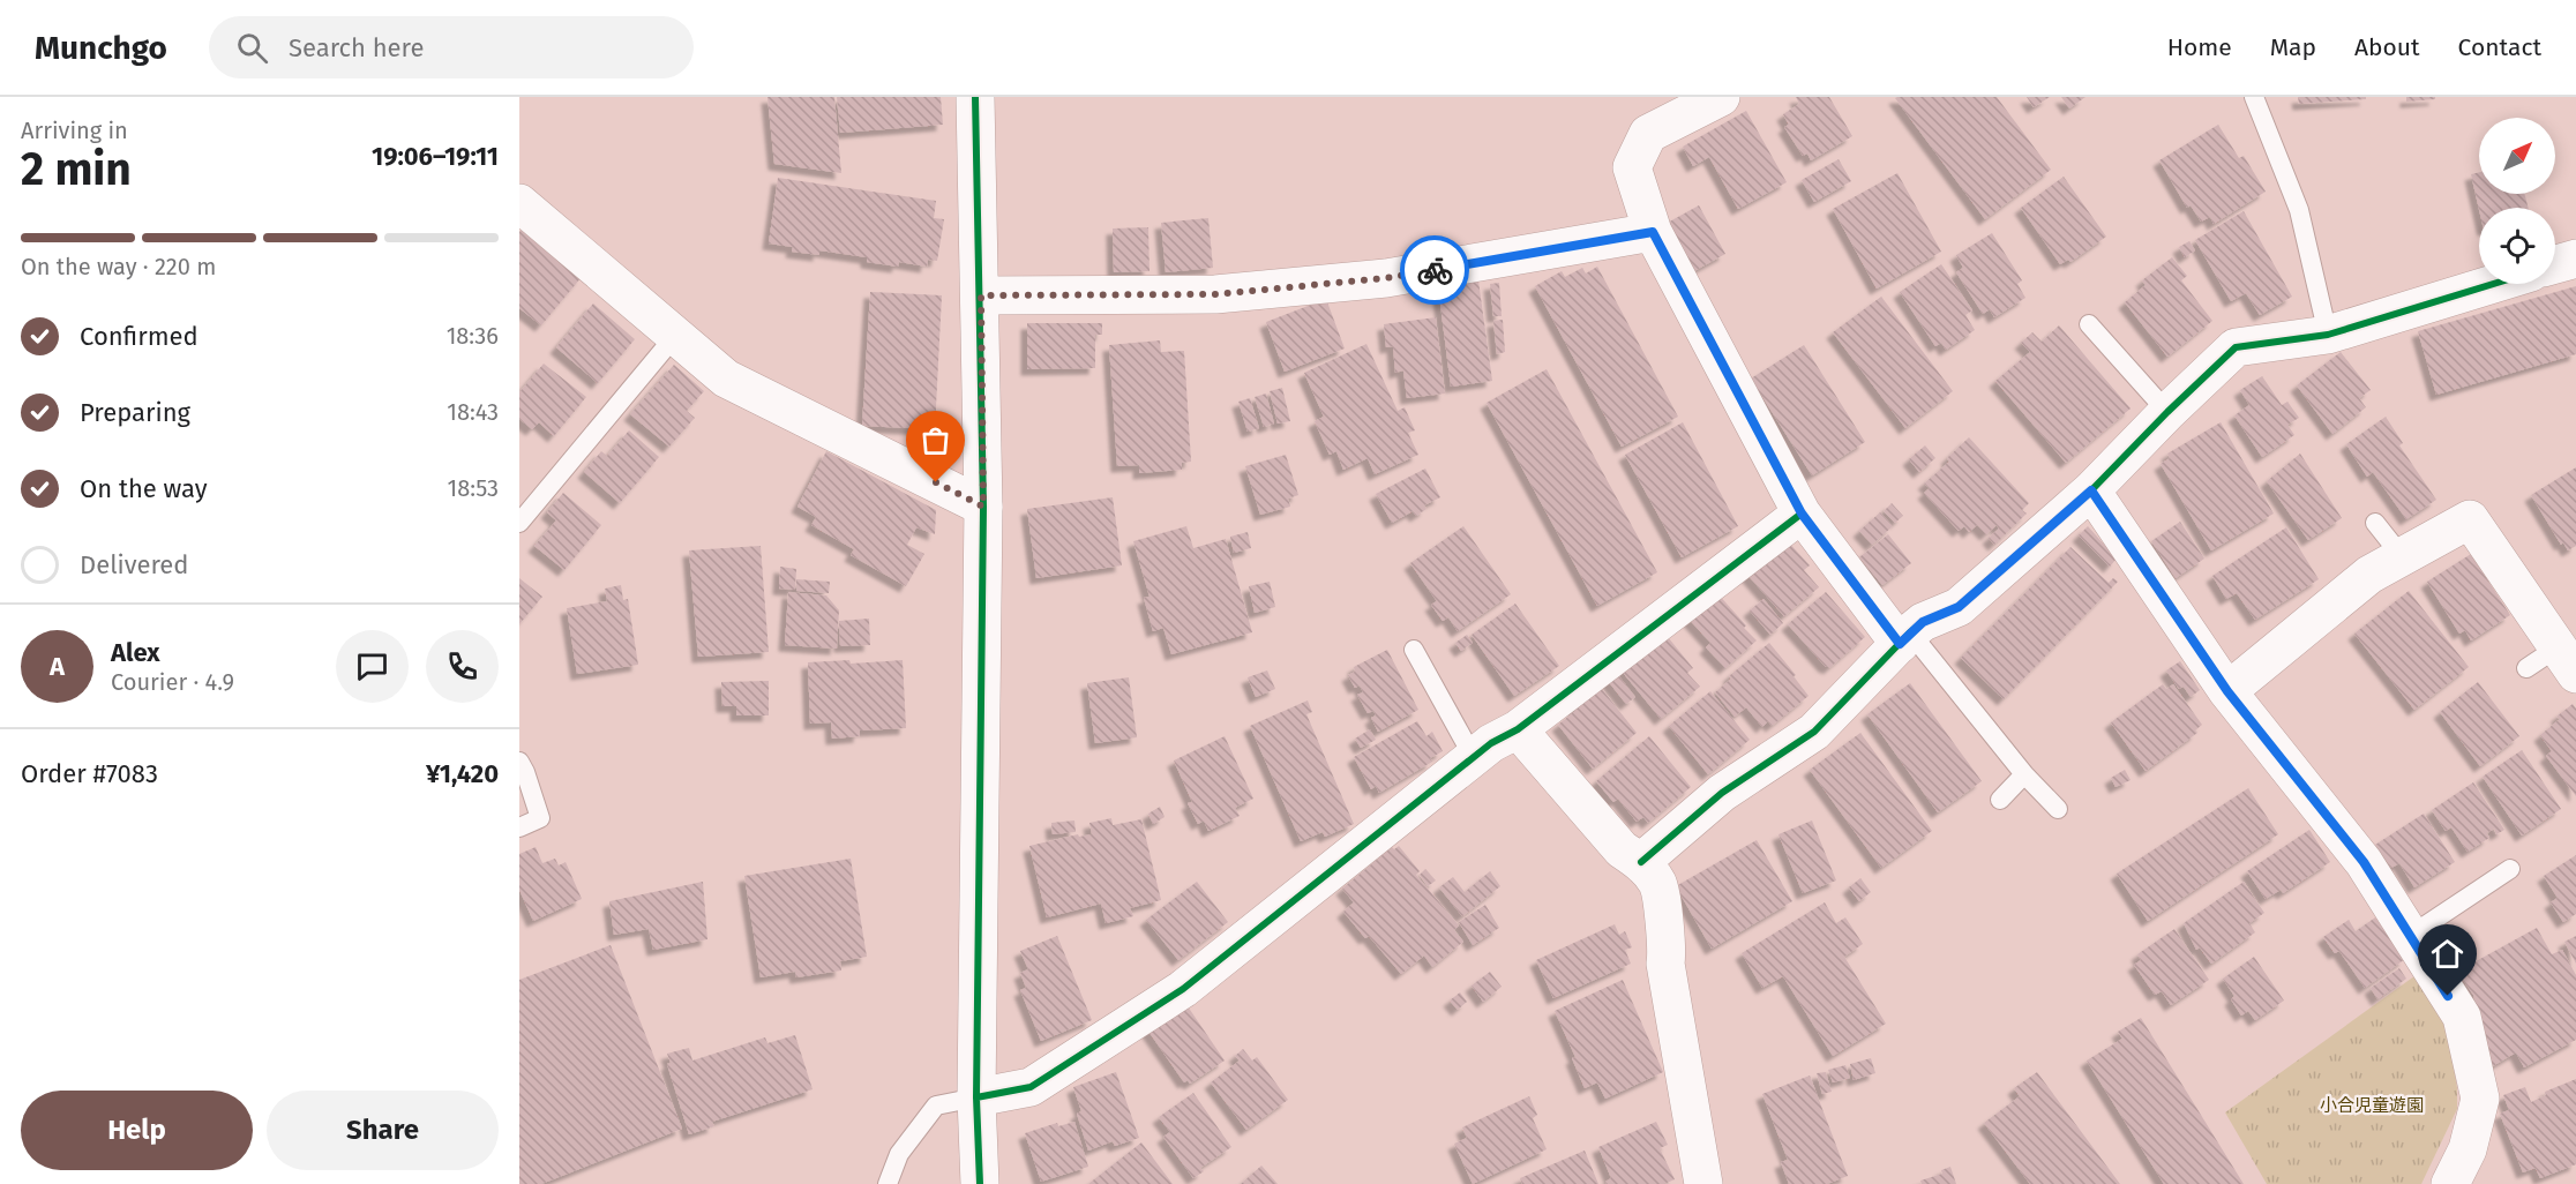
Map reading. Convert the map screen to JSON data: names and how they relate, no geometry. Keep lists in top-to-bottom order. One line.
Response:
{"parks":["小合児童遊園"],"north":"top right","page":{"header":"Munchgo","search":"Search here","nav":["Home","Map","About","Contact"],"heading":["2 min","Arriving in","19:06–19:11"],"panel":["Alex","Courier · 4.9","Order #7083","¥1,420"],"bar":"On the way · 220 m","list":[["Confirmed","18:36"],["Preparing","18:43"],["On the way","18:53"],"Delivered"],"round":"A","buttons":["Help","Share"]}}
